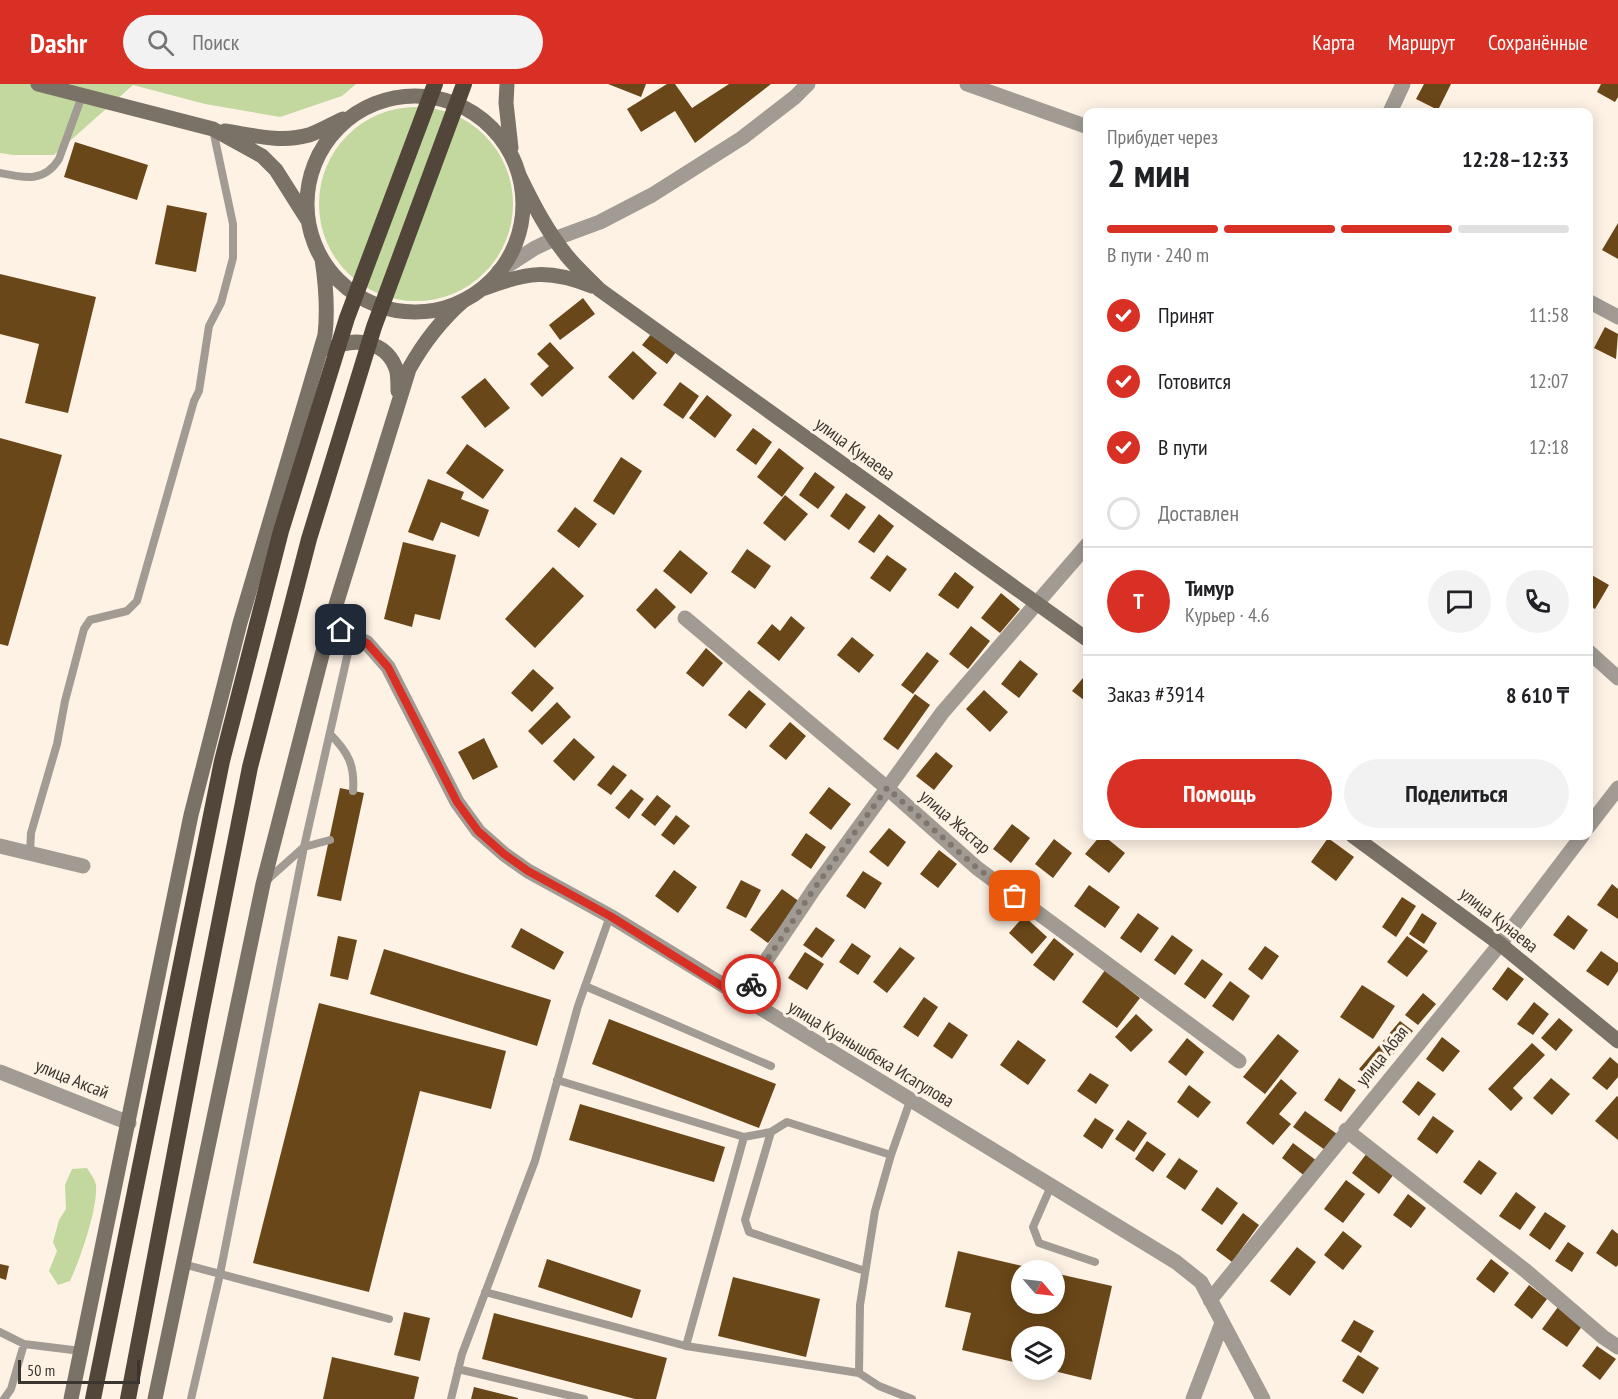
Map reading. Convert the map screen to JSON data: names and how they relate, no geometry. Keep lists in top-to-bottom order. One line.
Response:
{"streets":{"main road":["улица Кунаева"],"street":["улица Жастар","улица Куанышбека Исагулова","улица Абая","улица Аксай"]},"crossings":[["улица Кунаева","улица Абая"],["улица Куанышбека Исагулова","улица Абая"]],"scale_bar":"50 m","north":"bottom right","page":{"header":"Dashr","search":"Поиск","nav":["Карта","Маршрут","Сохранённые"],"heading":["2 мин","Прибудет через","12:28–12:33"],"panel":["Тимур","Курьер · 4.6","Заказ #3914","8 610 ₸"],"bar":"В пути · 240 m","list":[["Принят","11:58"],["Готовится","12:07"],["В пути","12:18"],"Доставлен"],"round":"Т","buttons":["Помощь","Поделиться"],"scale":"50 m"}}
